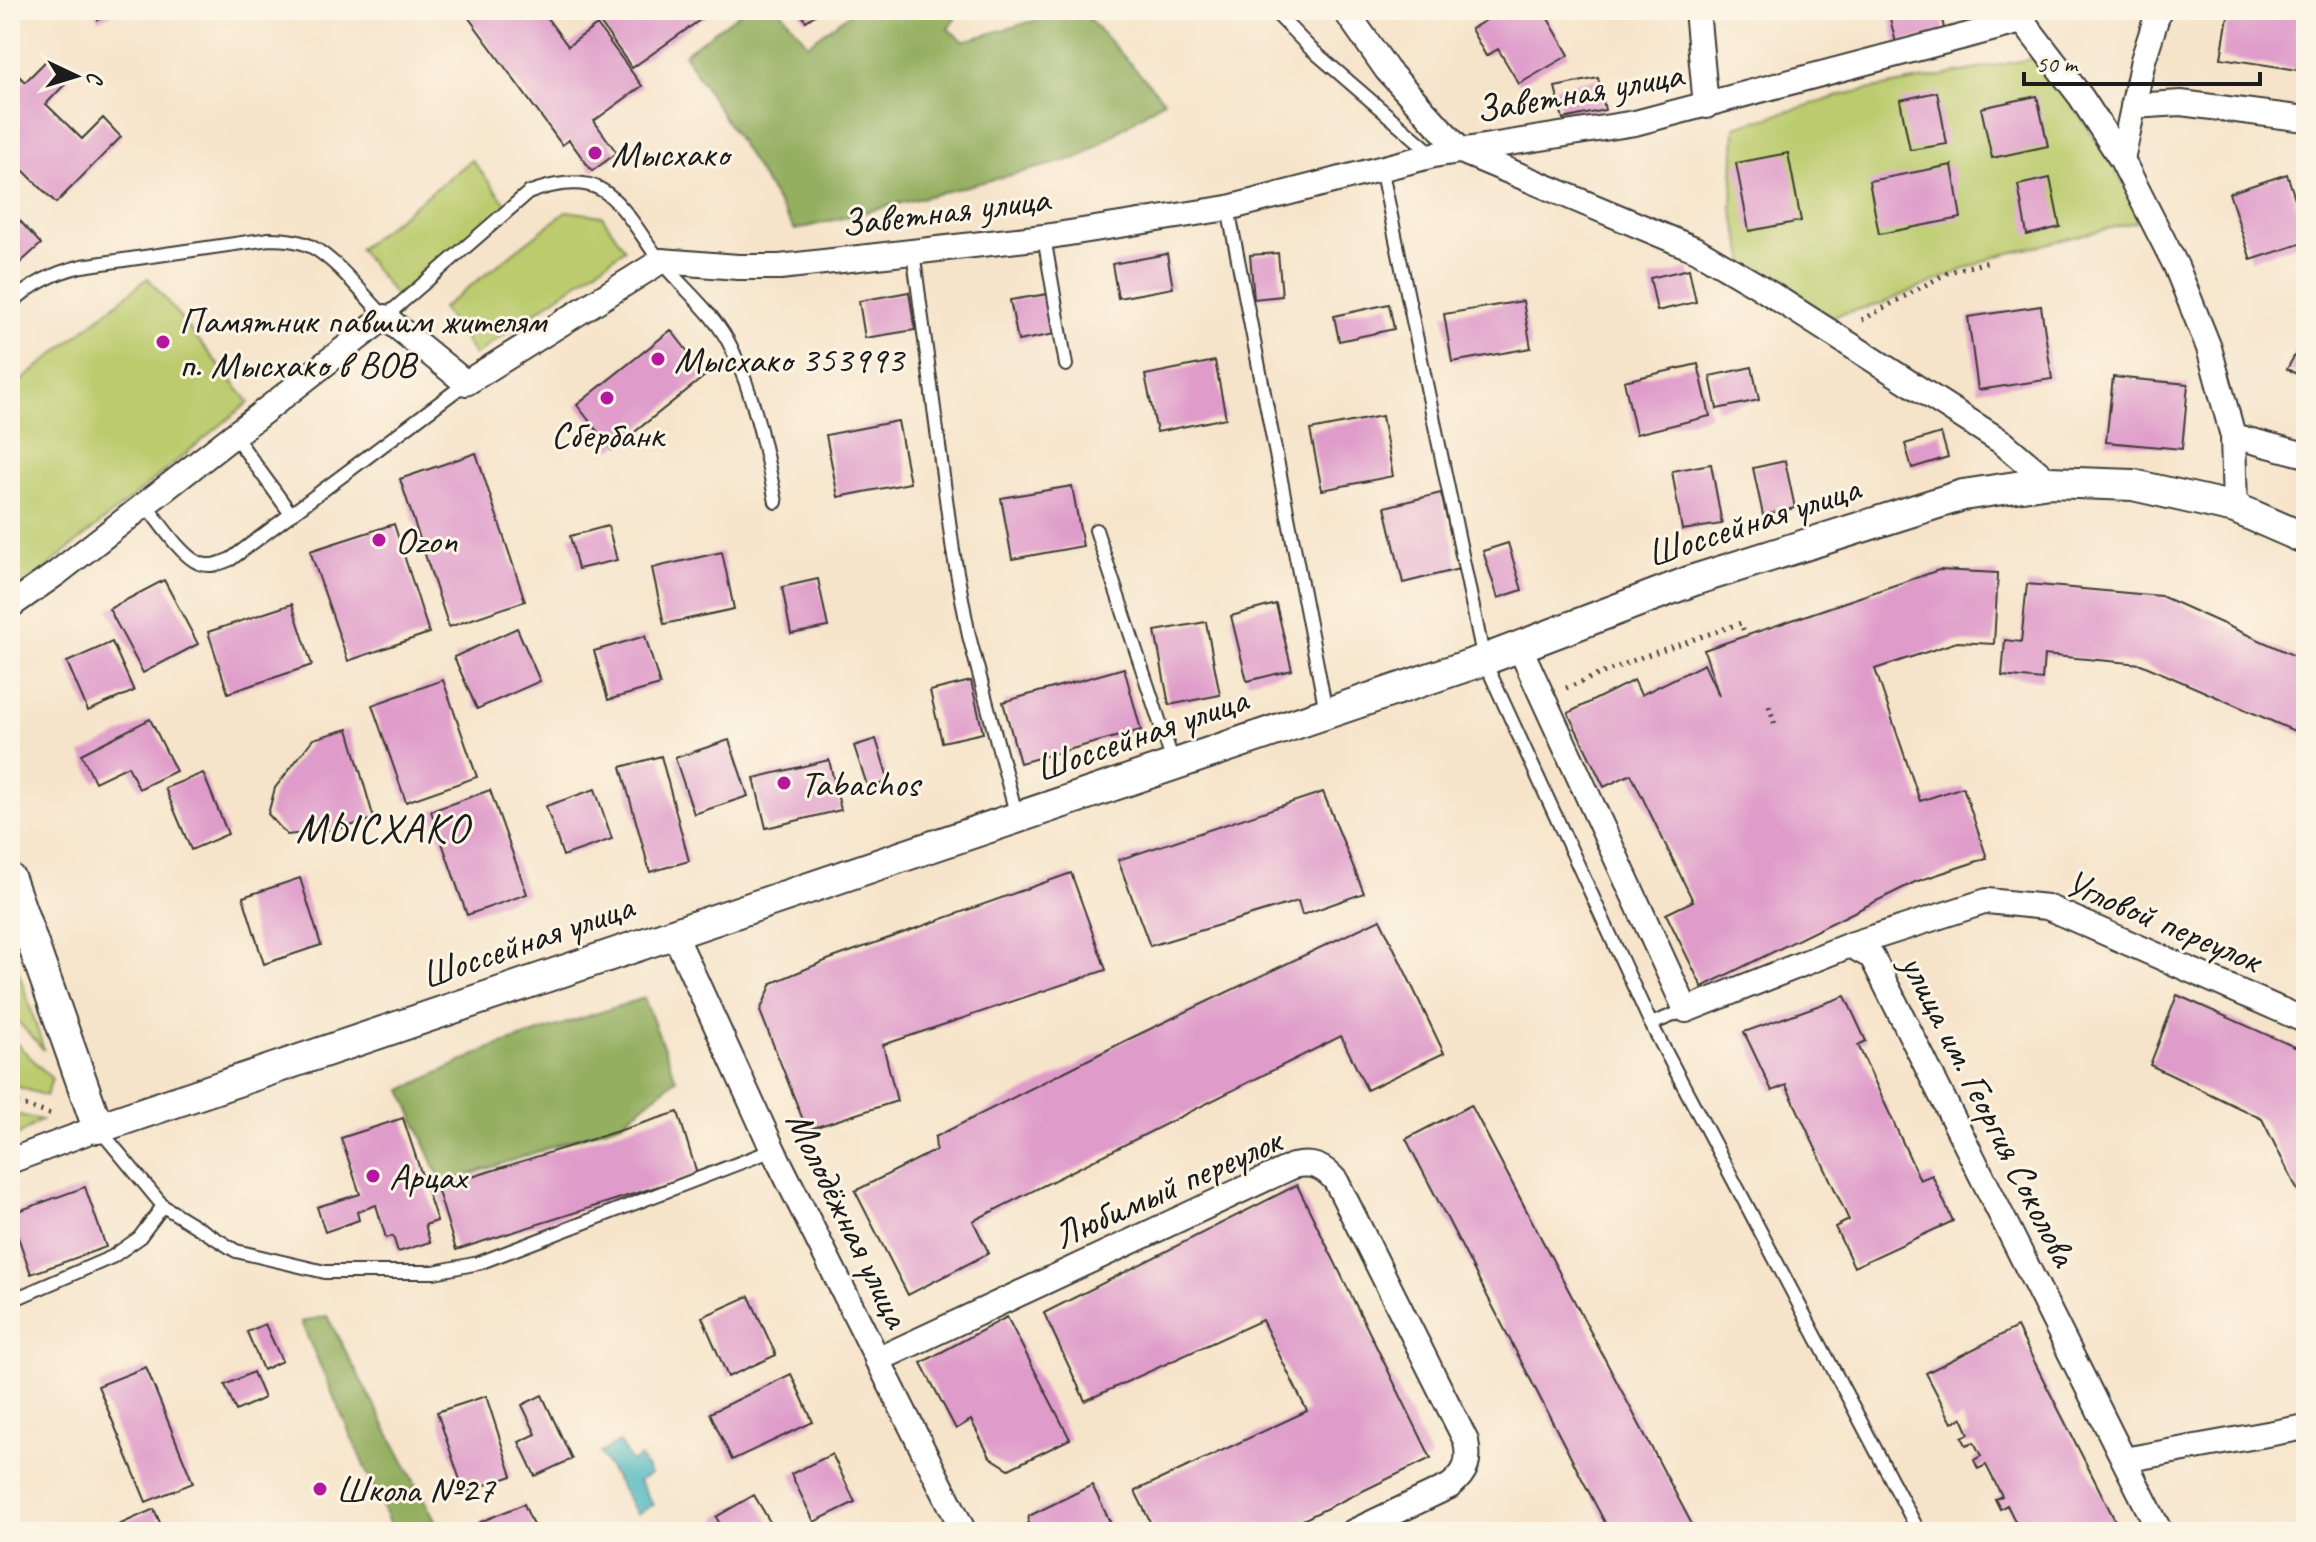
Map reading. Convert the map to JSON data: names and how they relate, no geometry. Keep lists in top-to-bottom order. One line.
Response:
{"streets":{"street":["Заветная улица","Шоссейная улица","Угловой переулок","улица им. Георгия Соколова","Любимый переулок","Молодёжная улица"]},"crossings":[["Заветная улица","Шоссейная улица"],["Шоссейная улица","Молодёжная улица"],["Угловой переулок","улица им. Георгия Соколова"],["Любимый переулок","Молодёжная улица"]],"districts":["МЫСХАКО"],"places":["Мысхако","Памятник павшим жителям п. Мысхако в ВОВ","Мысхако 353993","Сбербанк","Ozon","Tabachos","Арцах","Школа №27"],"scale_bar":"50 m","north":"right"}
